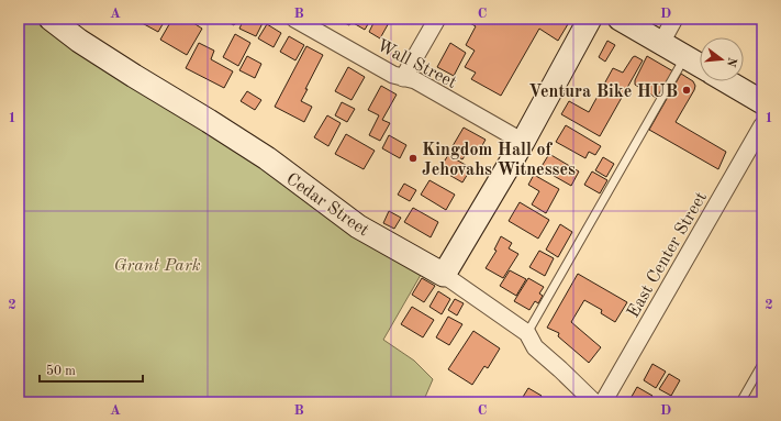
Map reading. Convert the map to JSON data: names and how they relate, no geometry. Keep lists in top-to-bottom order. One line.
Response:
{"streets":{"main road":["Cedar Street"],"street":["Wall Street","East Center Street"]},"parks":["Grant Park"],"places":["Ventura Bike HUB","Kingdom Hall of Jehovahs Witnesses"],"scale_bar":"50 m","north":"right","grid":{"columns":["A","B","C","D"],"rows":["1","2"]}}
